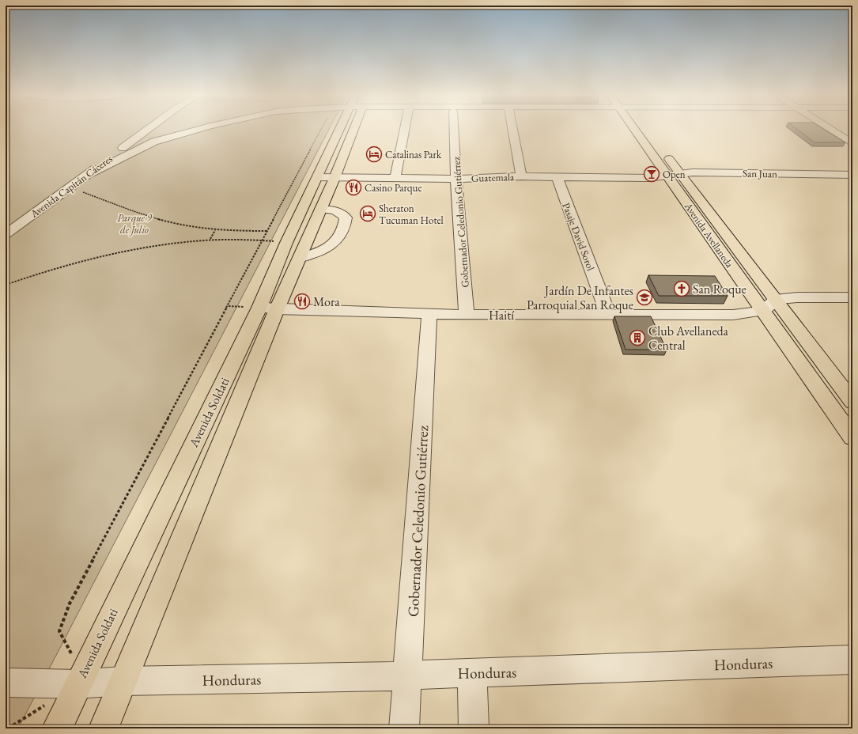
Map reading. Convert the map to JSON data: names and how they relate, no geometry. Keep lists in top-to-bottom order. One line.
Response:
{"streets":{"main road":["Avenida Avellaneda","Avenida Soldati"],"street":["San Juan","Guatemala","Avenida Capitán Cáceres","Gobernador Celedonio Gutiérrez","Pasaje David Sorol","Haití","Honduras"]},"crossings":[["San Juan","Guatemala"],["San Juan","Avenida Avellaneda"],["Guatemala","Gobernador Celedonio Gutiérrez"],["Guatemala","Avenida Avellaneda"],["Guatemala","Pasaje David Sorol"],["Guatemala","Avenida Soldati"],["Gobernador Celedonio Gutiérrez","Haití"],["Gobernador Celedonio Gutiérrez","Honduras"],["Avenida Avellaneda","Haití"],["Pasaje David Sorol","Haití"],["Haití","Avenida Soldati"],["Avenida Soldati","Honduras"]],"parks":["Parque 9 de Julio"],"places":{"hotel":["Catalinas Park","Sheraton Tucuman Hotel"],"bar":["Open"],"restaurant":["Casino Parque","Mora"],"church":["San Roque"],"school or university":["Jardín De Infantes Parroquial San Roque"],"building":["Club Avellaneda Central"]}}
